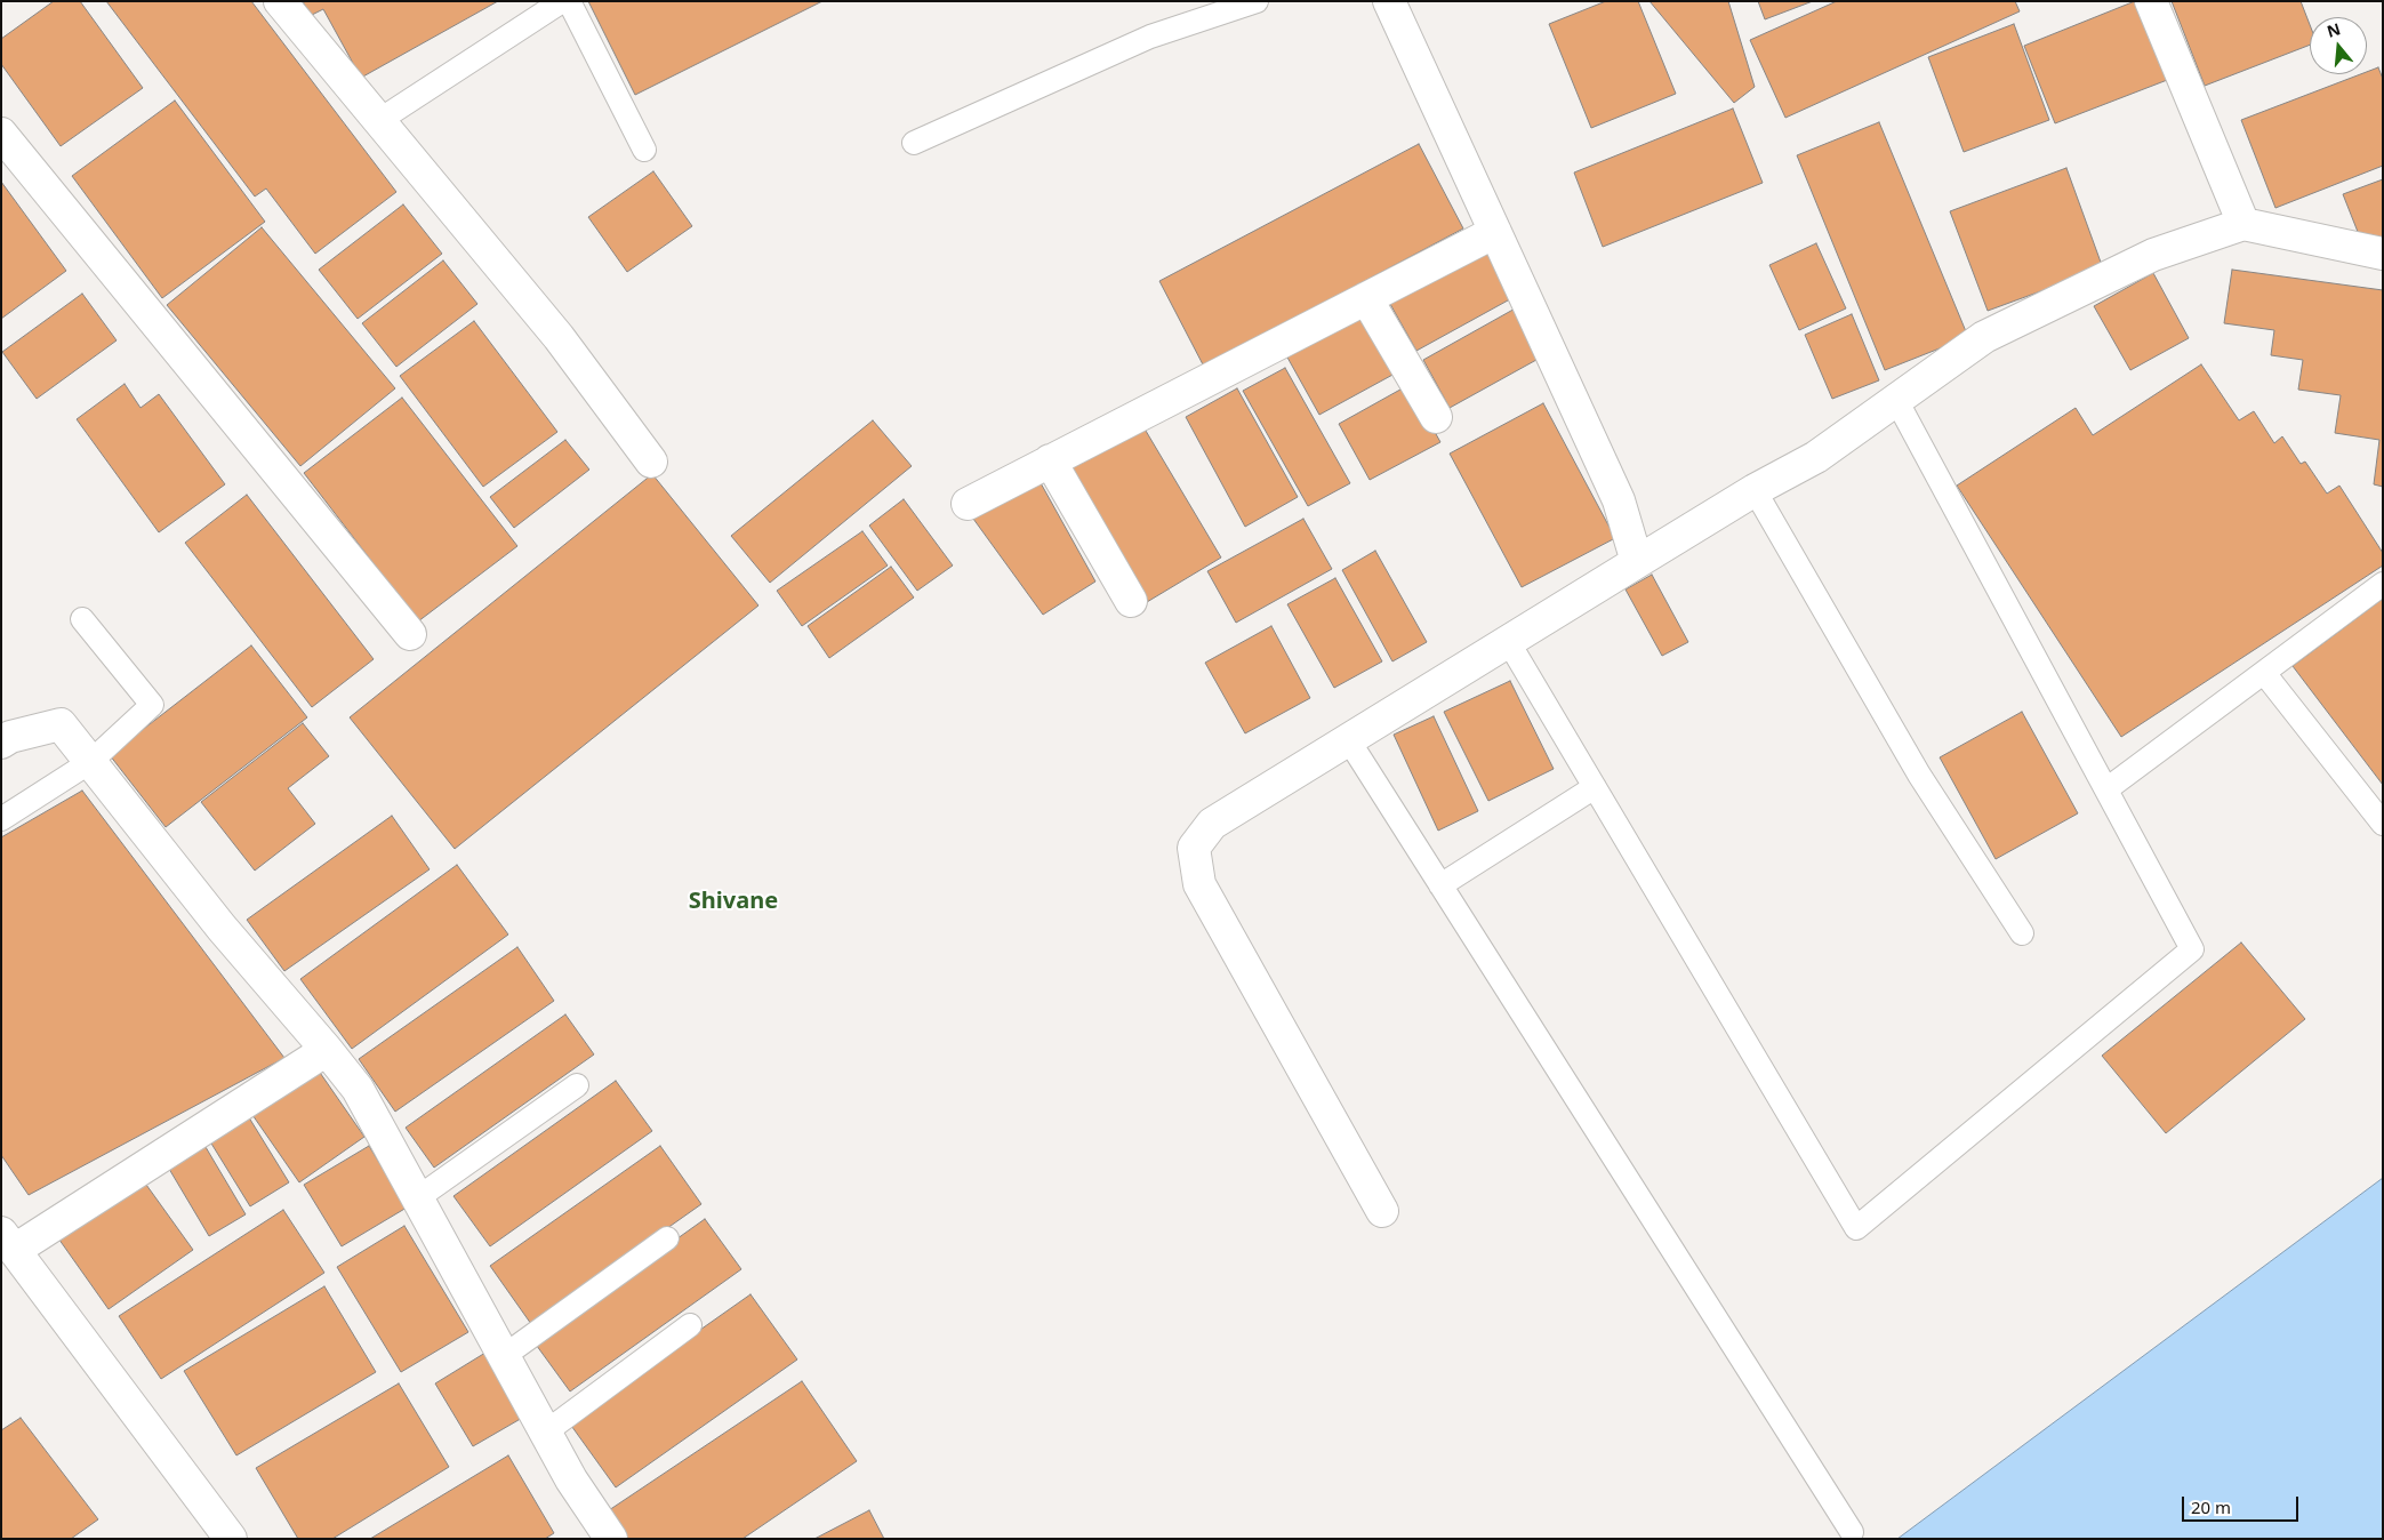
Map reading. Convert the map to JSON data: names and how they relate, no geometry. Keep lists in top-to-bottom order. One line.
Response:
{"districts":["Shivane"],"scale_bar":"20 m","north":"top"}
